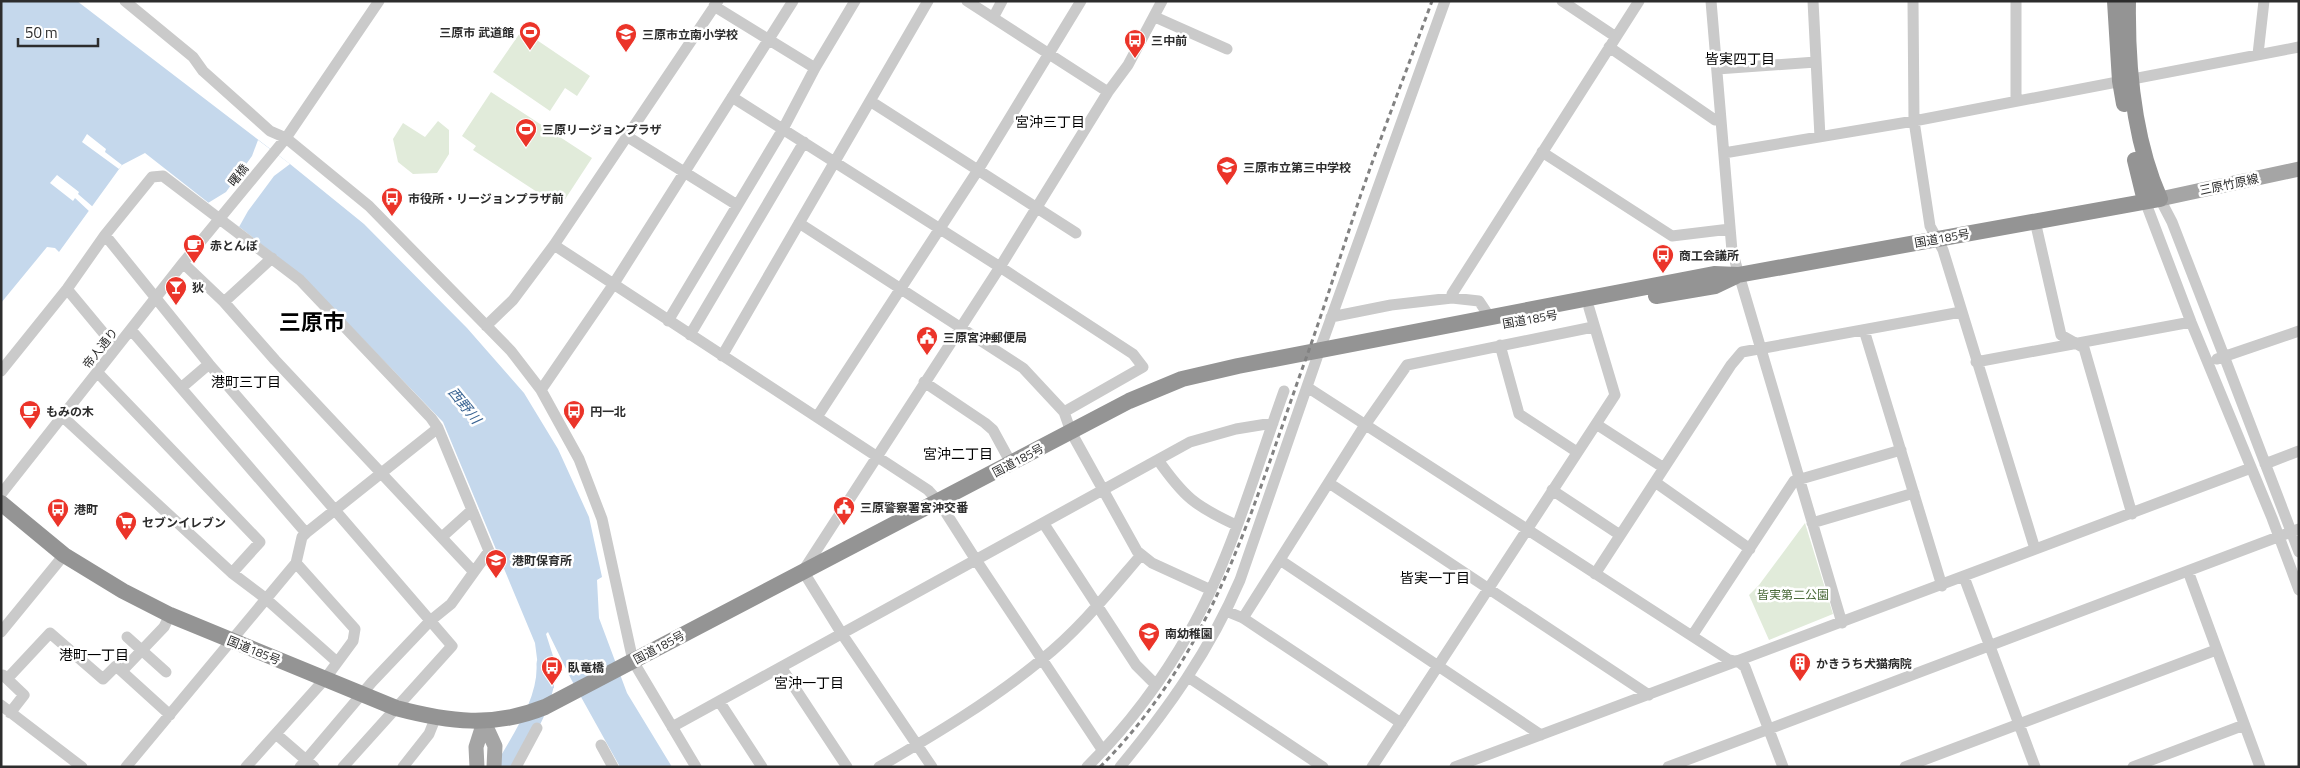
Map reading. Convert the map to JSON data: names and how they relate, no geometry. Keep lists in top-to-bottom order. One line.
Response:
{"streets":{"highway":["国道185号"],"main road":["三原竹原線"],"street":["曙橋","帝人通り"]},"crossings":[["曙橋","帝人通り"],["三原竹原線","国道185号"]],"districts":["皆実四丁目","宮沖三丁目","三原市","港町三丁目","宮沖二丁目","皆実一丁目","港町一丁目","宮沖一丁目"],"water":["西野川"],"parks":["皆実第二公園"],"places":{"sports":["三原市 武道館","三原リージョンプラザ"],"school or university":["三原市立南小学校","三原市立第三中学校","港町保育所","南幼稚園"],"bus stop":["三中前","市役所・リージョンプラザ前","商工会議所","円一北","港町","臥竜橋"],"cafe":["赤とんぼ","もみの木"],"bar":["狄"],"public building":["三原宮沖郵便局","三原警察署宮沖交番"],"supermarket":["セブンイレブン"],"building":["かきうち犬猫病院"]},"scale_bar":"50 m"}
